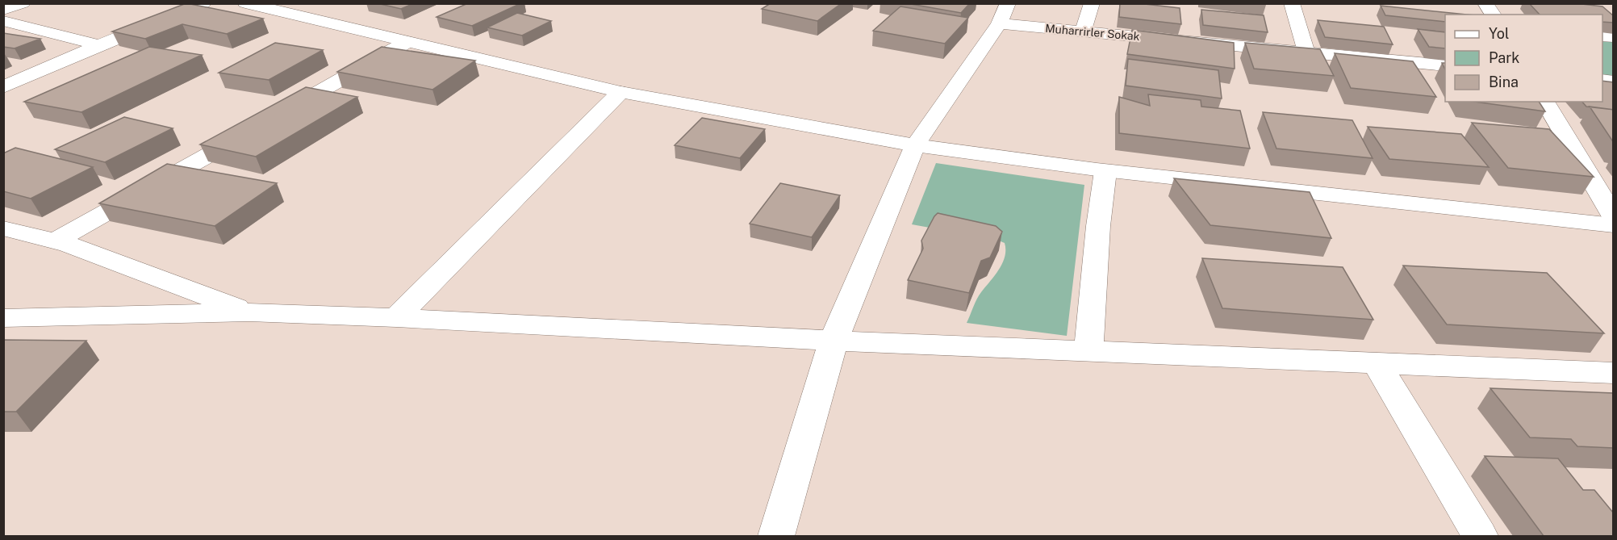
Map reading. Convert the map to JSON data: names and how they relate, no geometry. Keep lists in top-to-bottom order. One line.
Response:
{"streets":{"street":["Muharrirler Sokak"]},"legend":["Yol","Park","Bina"]}
